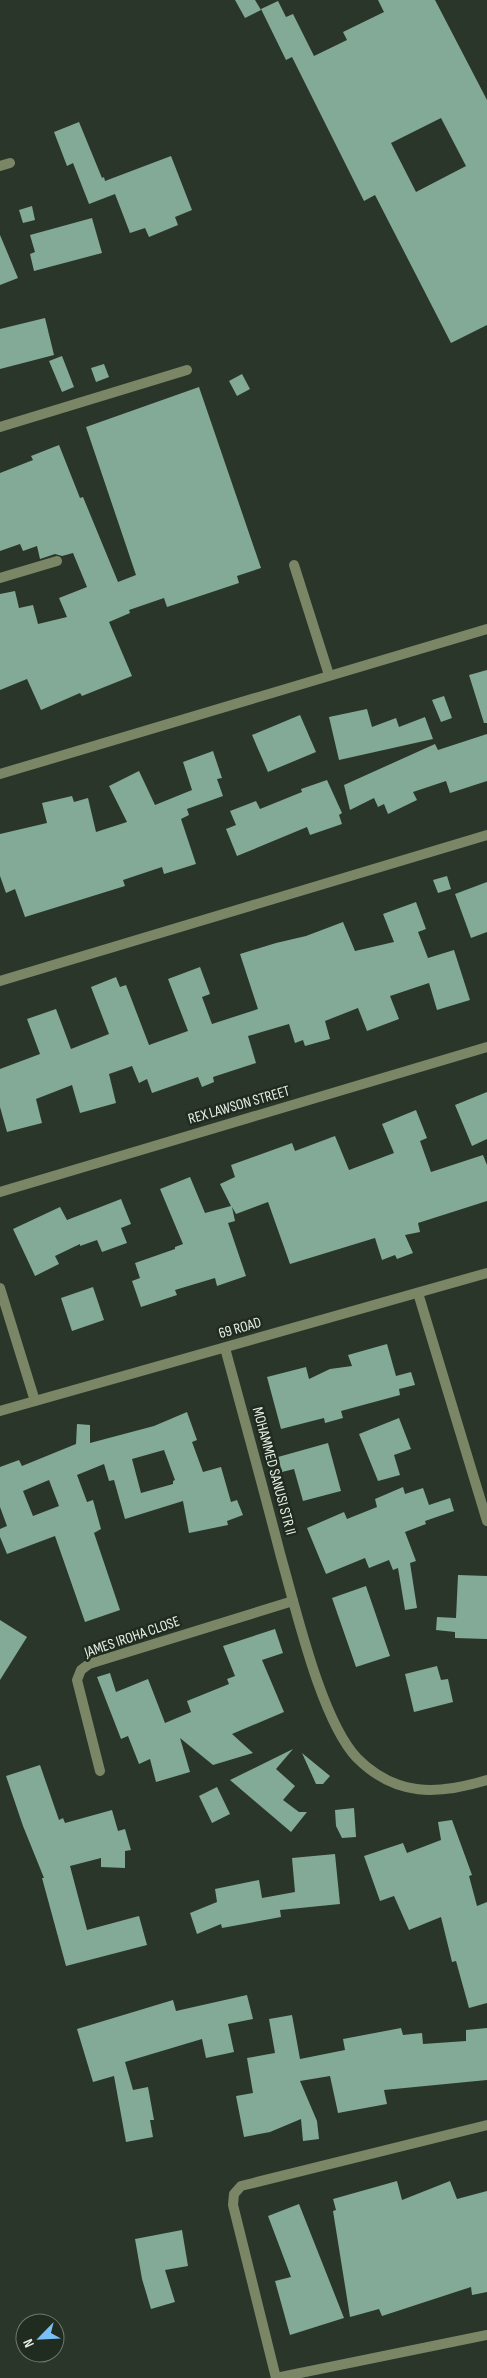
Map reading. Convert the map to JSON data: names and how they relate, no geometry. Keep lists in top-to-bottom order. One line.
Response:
{"streets":{"street":["REX LAWSON STREET","69 ROAD","MOHAMMED SANUSI STR II","JAMES IROHA CLOSE"]},"crossings":[["69 ROAD","MOHAMMED SANUSI STR II"],["MOHAMMED SANUSI STR II","JAMES IROHA CLOSE"]],"north":"bottom left"}
